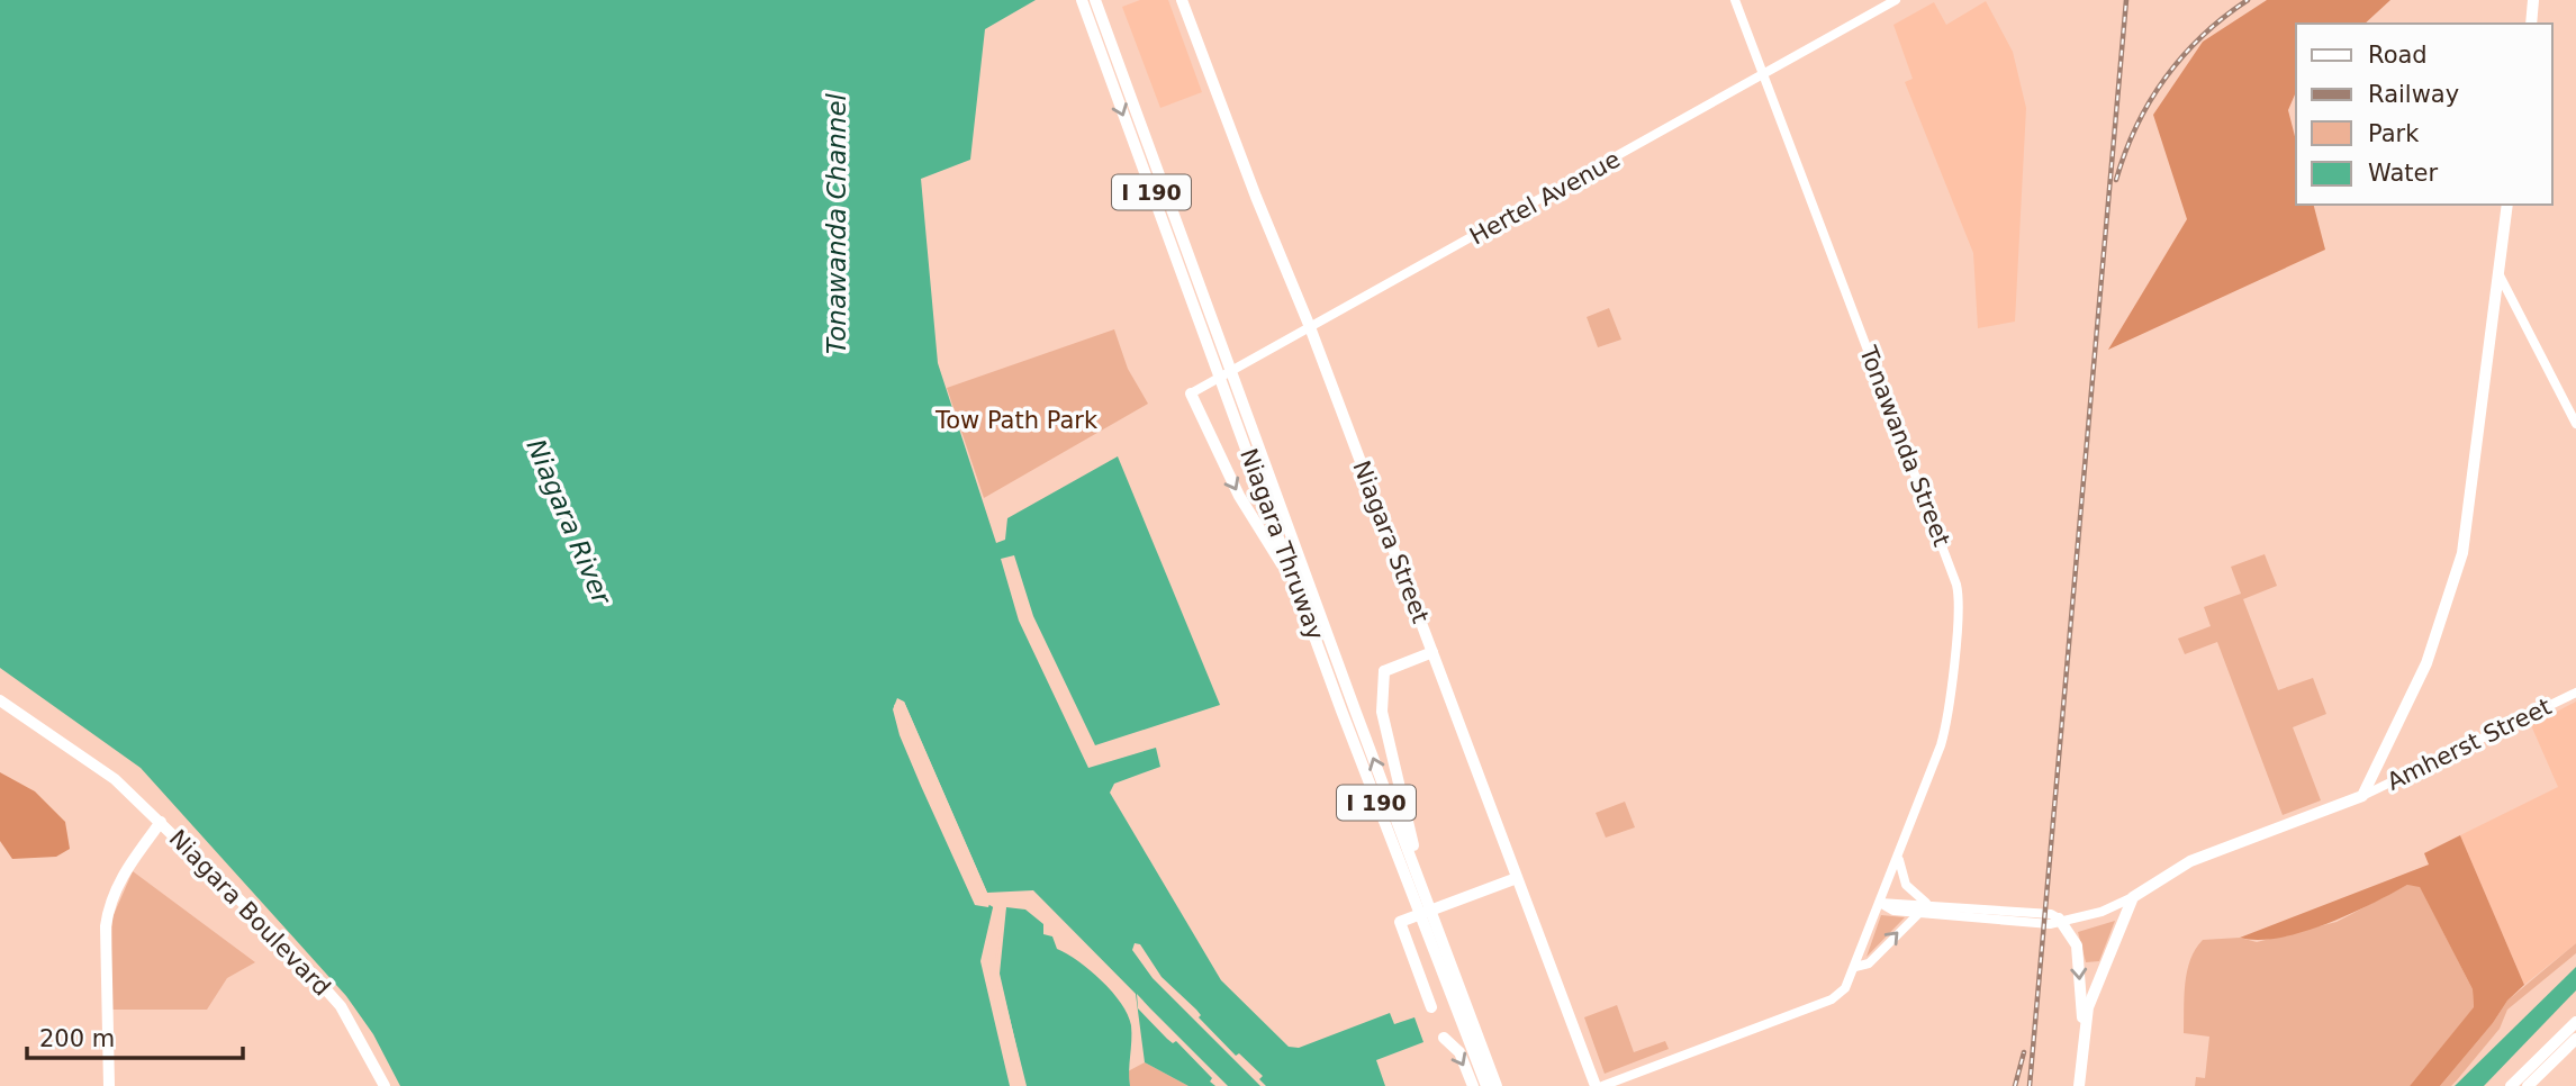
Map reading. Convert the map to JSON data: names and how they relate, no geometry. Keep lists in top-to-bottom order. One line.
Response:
{"streets":{"highway":["I 190","Niagara Thruway"],"main road":["Niagara Street","Niagara Boulevard"],"street":["Hertel Avenue","Tonawanda Street","Amherst Street"]},"crossings":[["Hertel Avenue","Tonawanda Street"],["Hertel Avenue","Niagara Street"]],"water":["Tonawanda Channel","Niagara River"],"parks":["Tow Path Park"],"legend":["Road","Railway","Park","Water"],"scale_bar":"200 m"}
